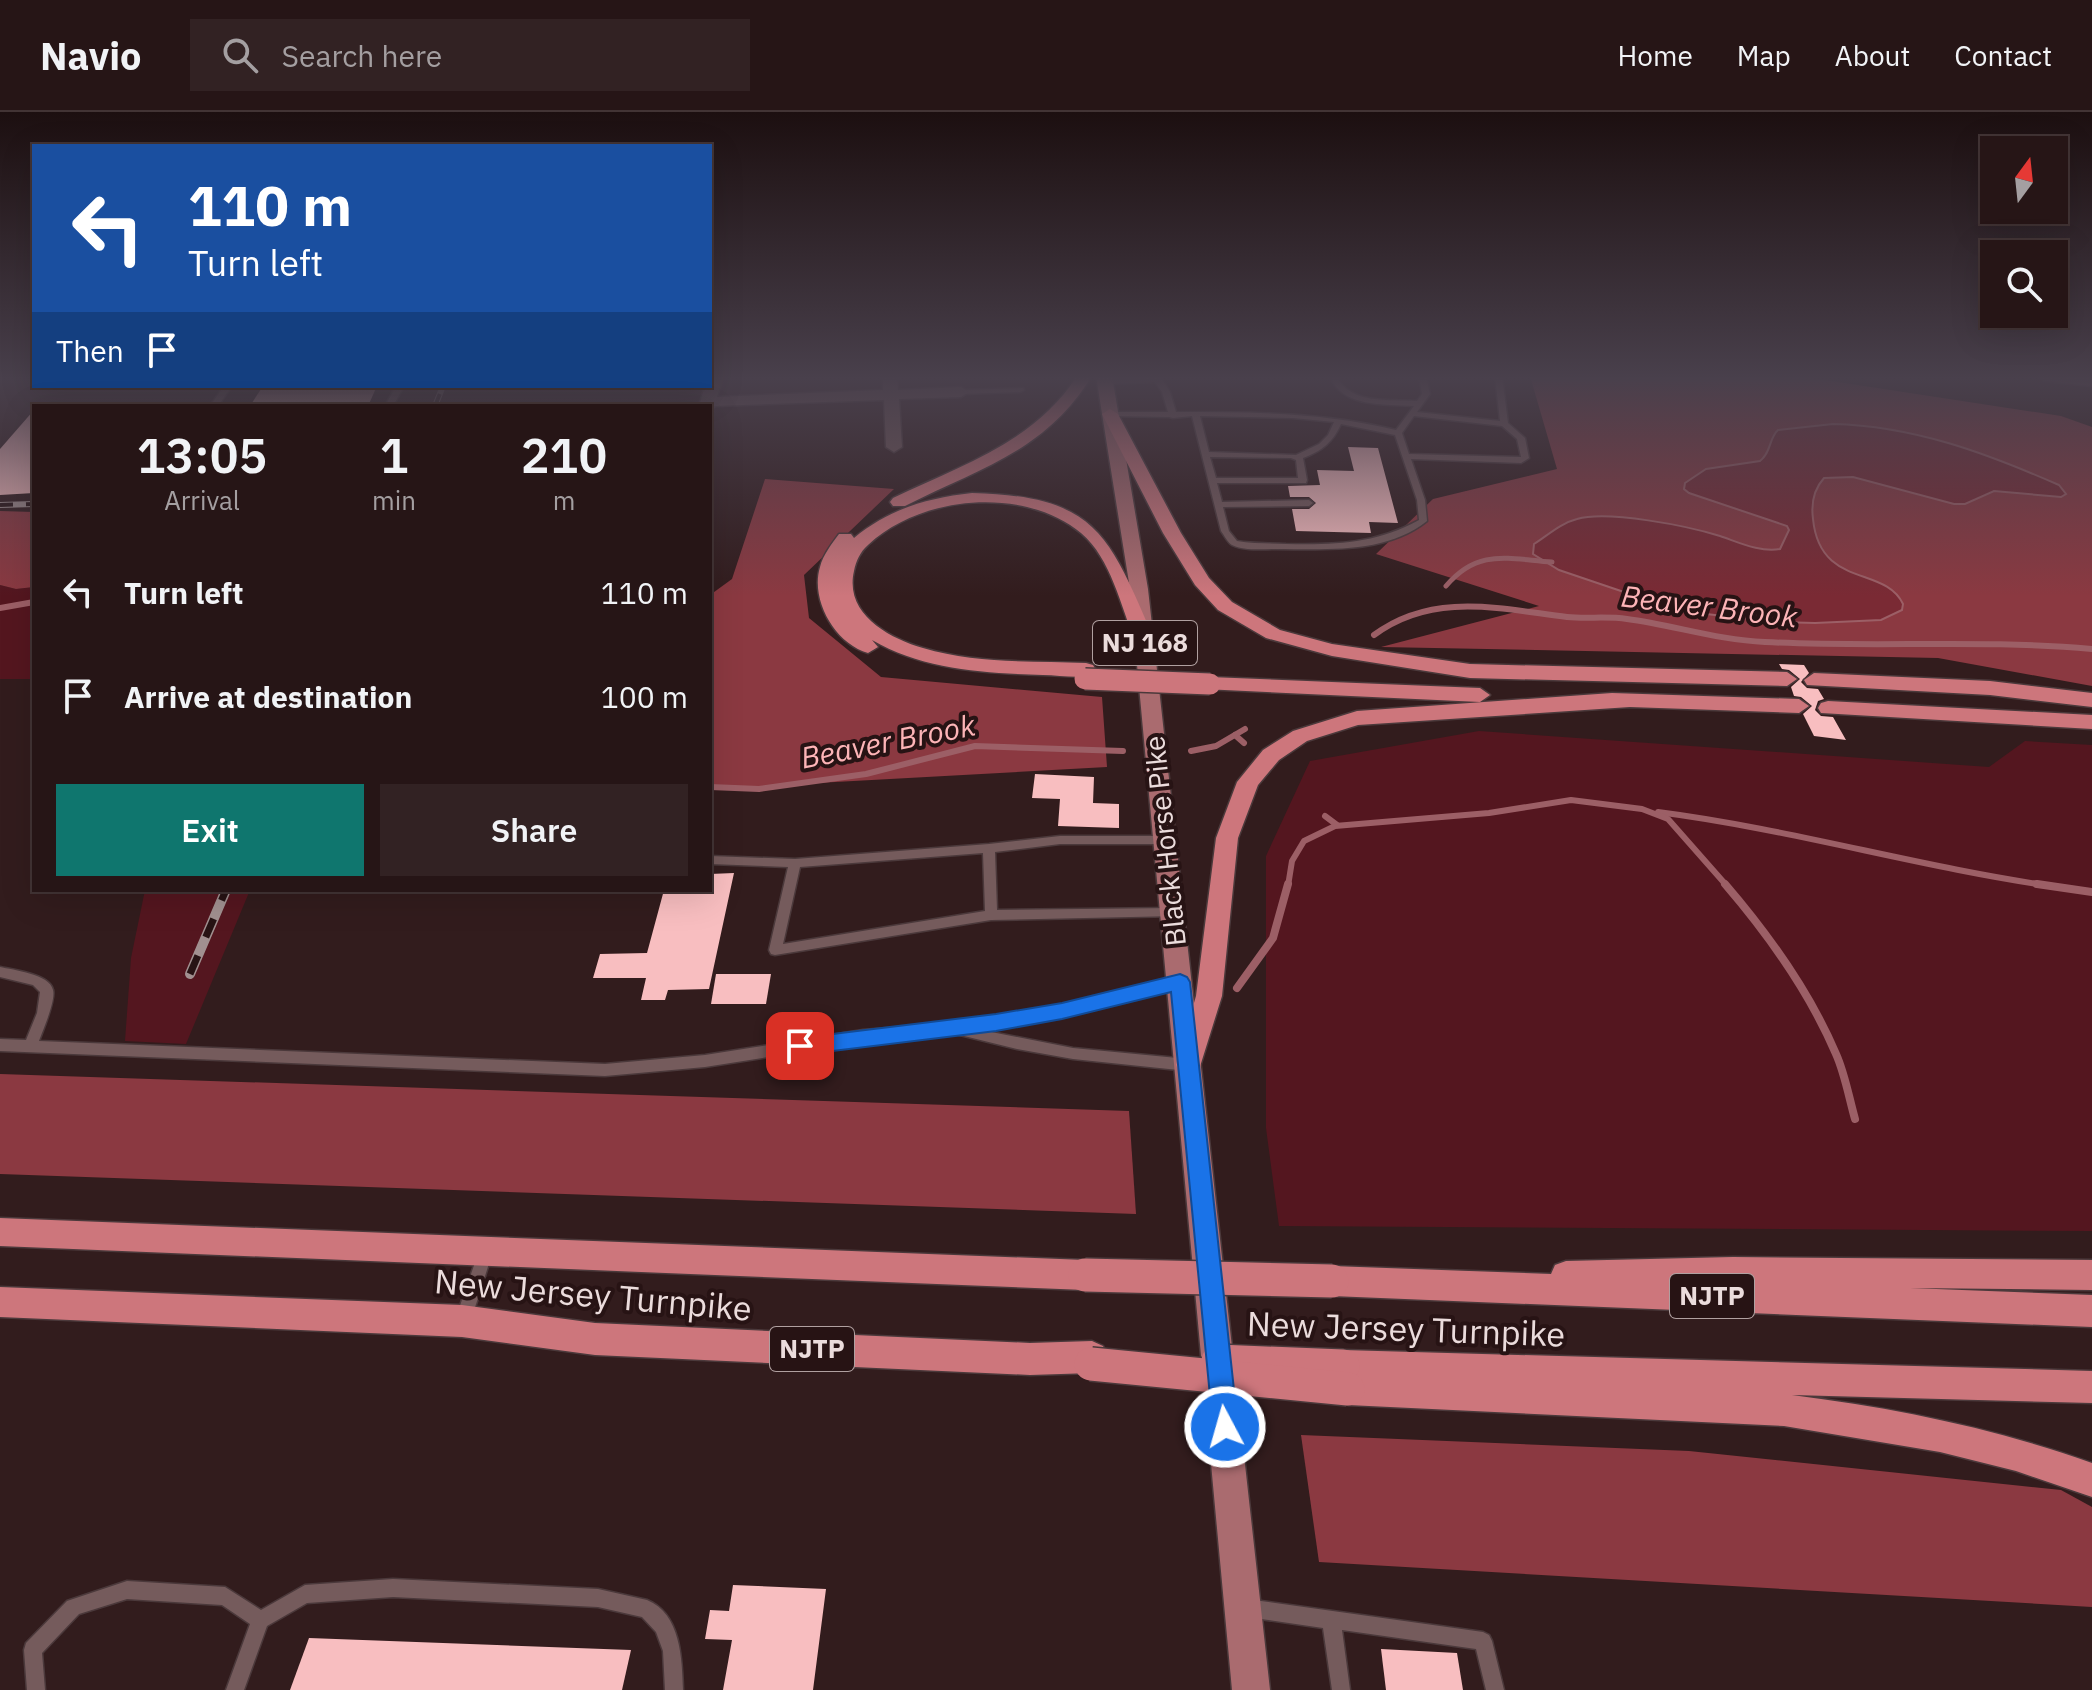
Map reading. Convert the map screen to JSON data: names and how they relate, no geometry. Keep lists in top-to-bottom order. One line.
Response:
{"streets":{"highway":["New Jersey Turnpike","NJTP"],"main road":["NJ 168","Black Horse Pike"]},"water":["Beaver Brook"],"north":"top","page":{"header":"Navio","search":"Search here","nav":["Home","Map","About","Contact"],"turn":["110 m","Turn left"],"then":"Then","eta":["13:05","Arrival","1","min","210","m"],"list":[{"name":"Turn left","value":"110 m"},{"name":"Arrive at destination","value":"100 m"}],"buttons":["Exit","Share"]}}
